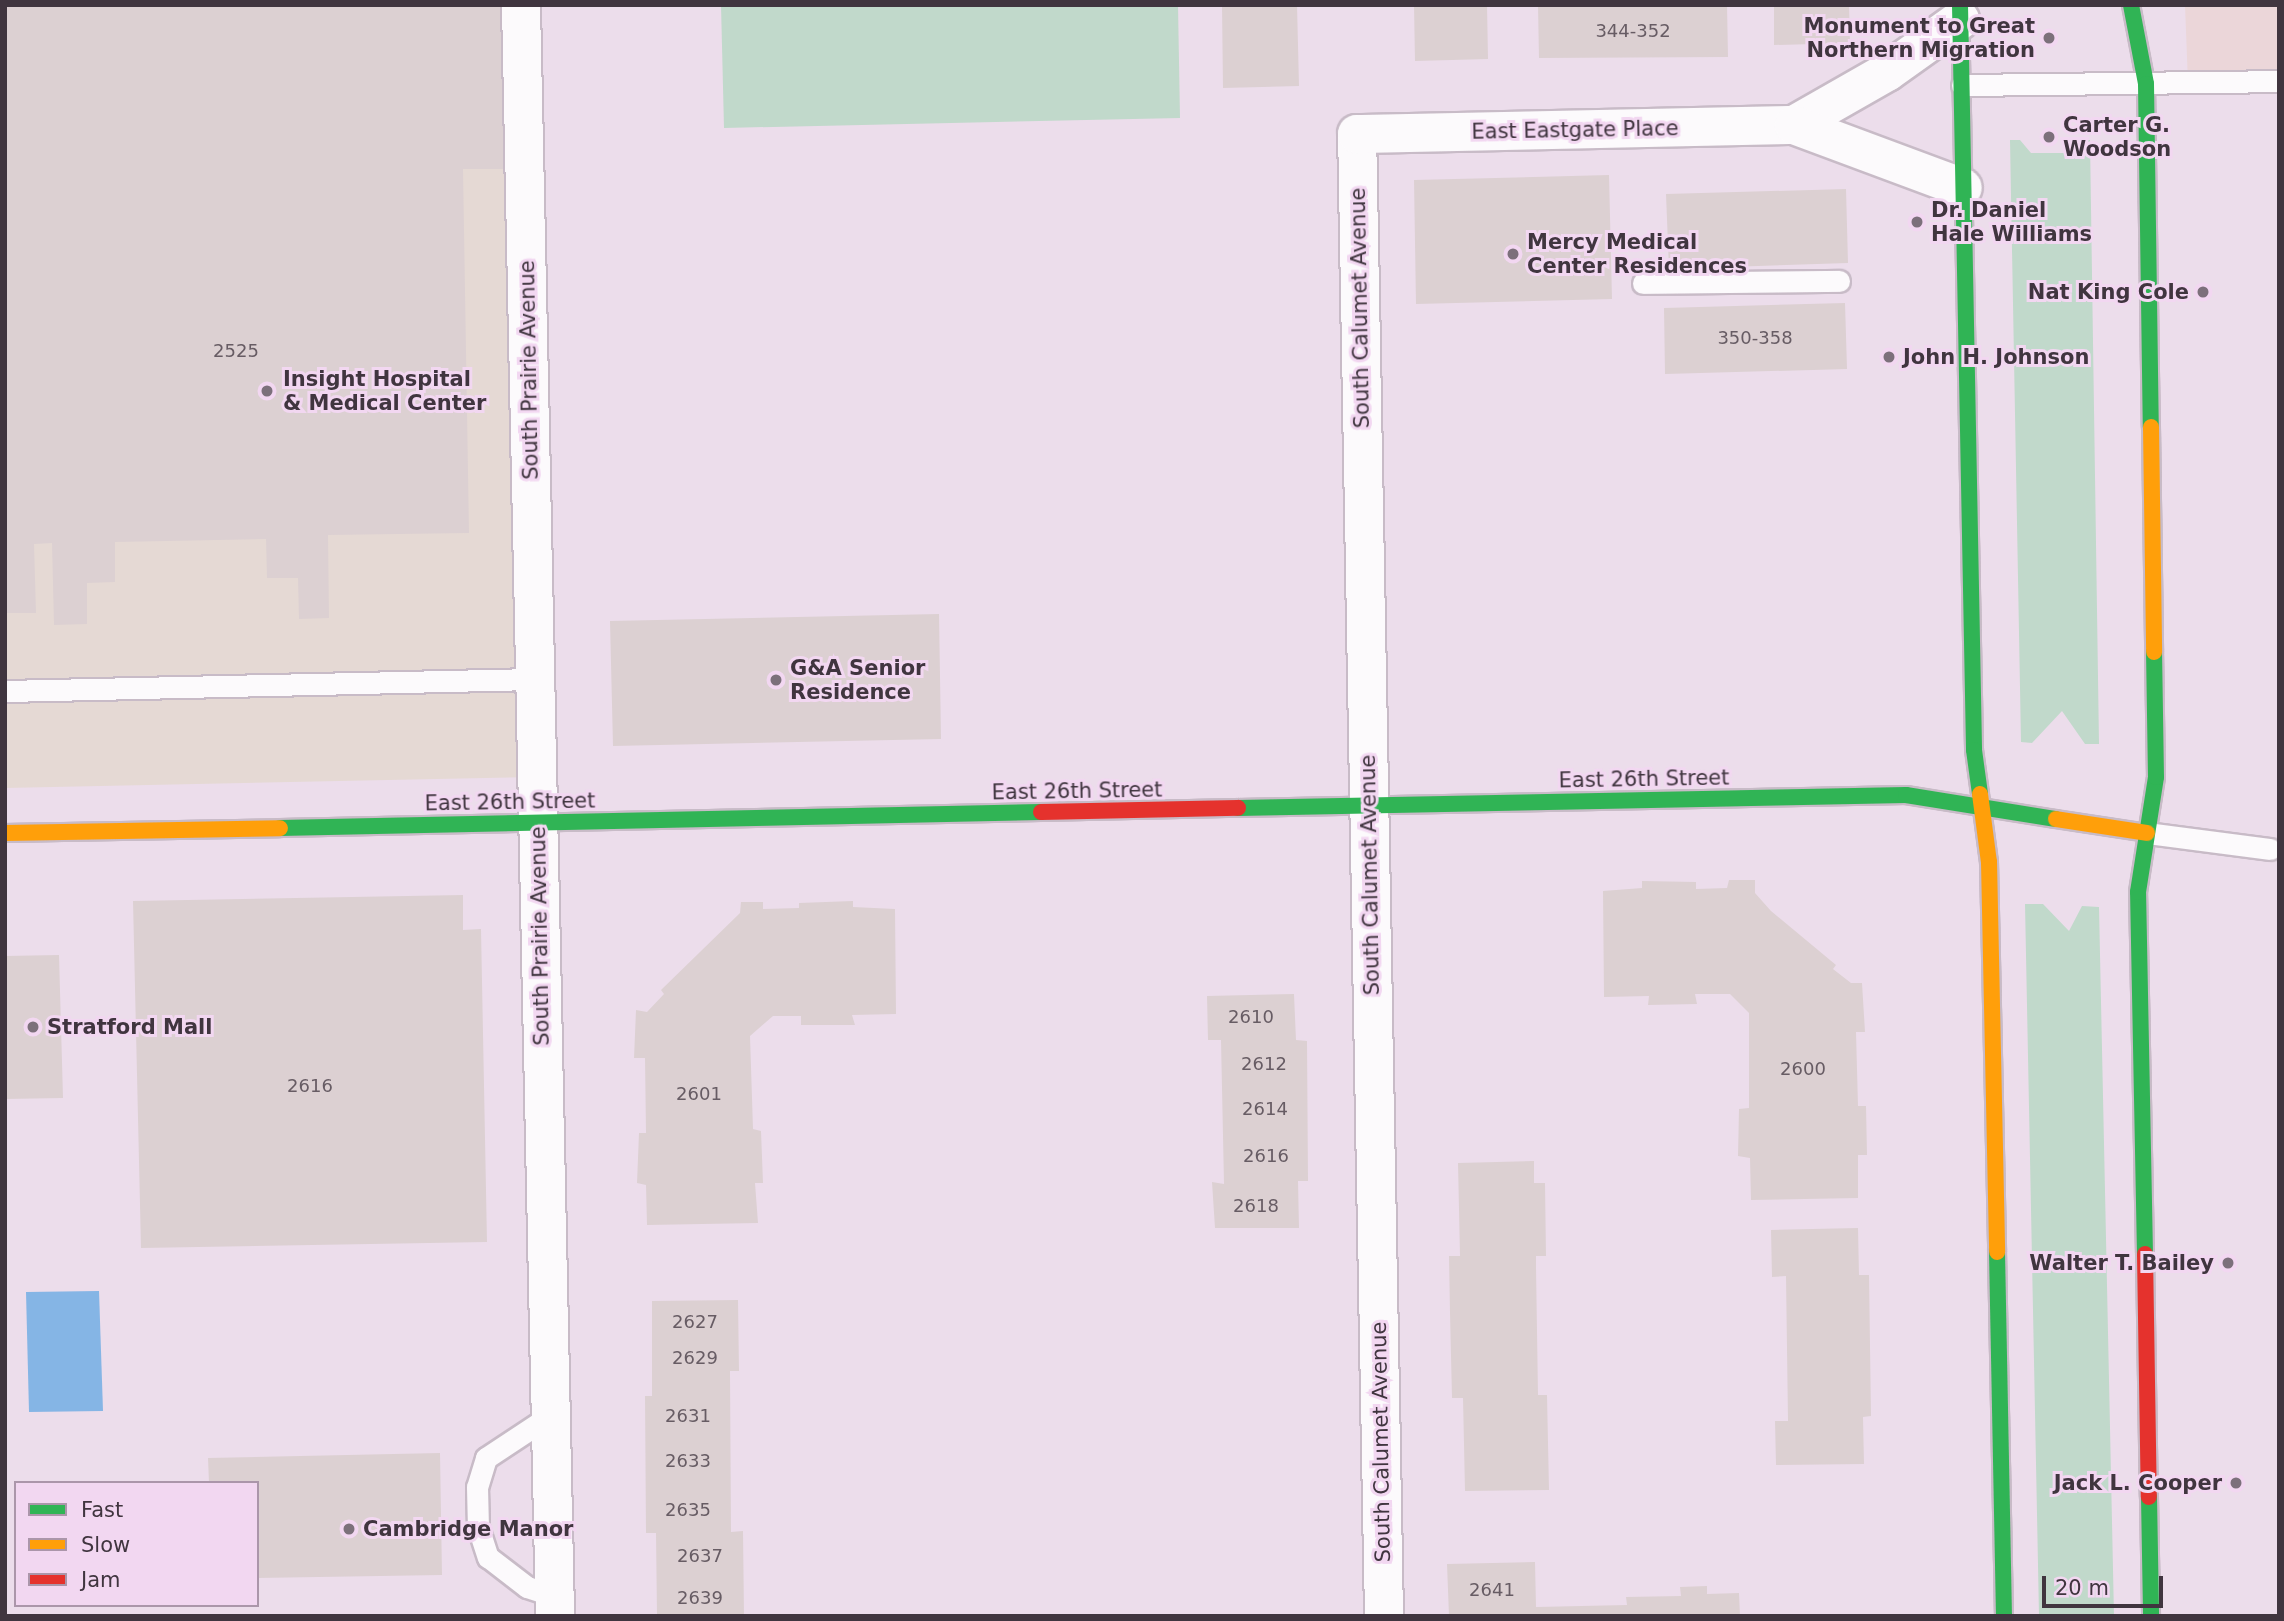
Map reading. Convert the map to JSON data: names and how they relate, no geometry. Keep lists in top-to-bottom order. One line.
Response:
{"streets":{"main road":["East 26th Street"],"street":["East Eastgate Place","South Calumet Avenue","South Prairie Avenue"]},"crossings":[["East Eastgate Place","South Calumet Avenue"],["South Calumet Avenue","East 26th Street"],["South Prairie Avenue","East 26th Street"]],"places":["Monument to Great Northern Migration","Carter G. Woodson","Dr. Daniel Hale Williams","Mercy Medical Center Residences","Nat King Cole","John H. Johnson","Insight Hospital & Medical Center","G&A Senior Residence","Stratford Mall","Walter T. Bailey","Jack L. Cooper","Cambridge Manor"],"house_numbers":["344-352","350-358","2525","2610","2612","2600","2616","2601","2614","2616","2618","2627","2629","2631","2633","2635","2637","2641","2639"],"legend":["Fast","Slow","Jam"],"scale_bar":"20 m"}
